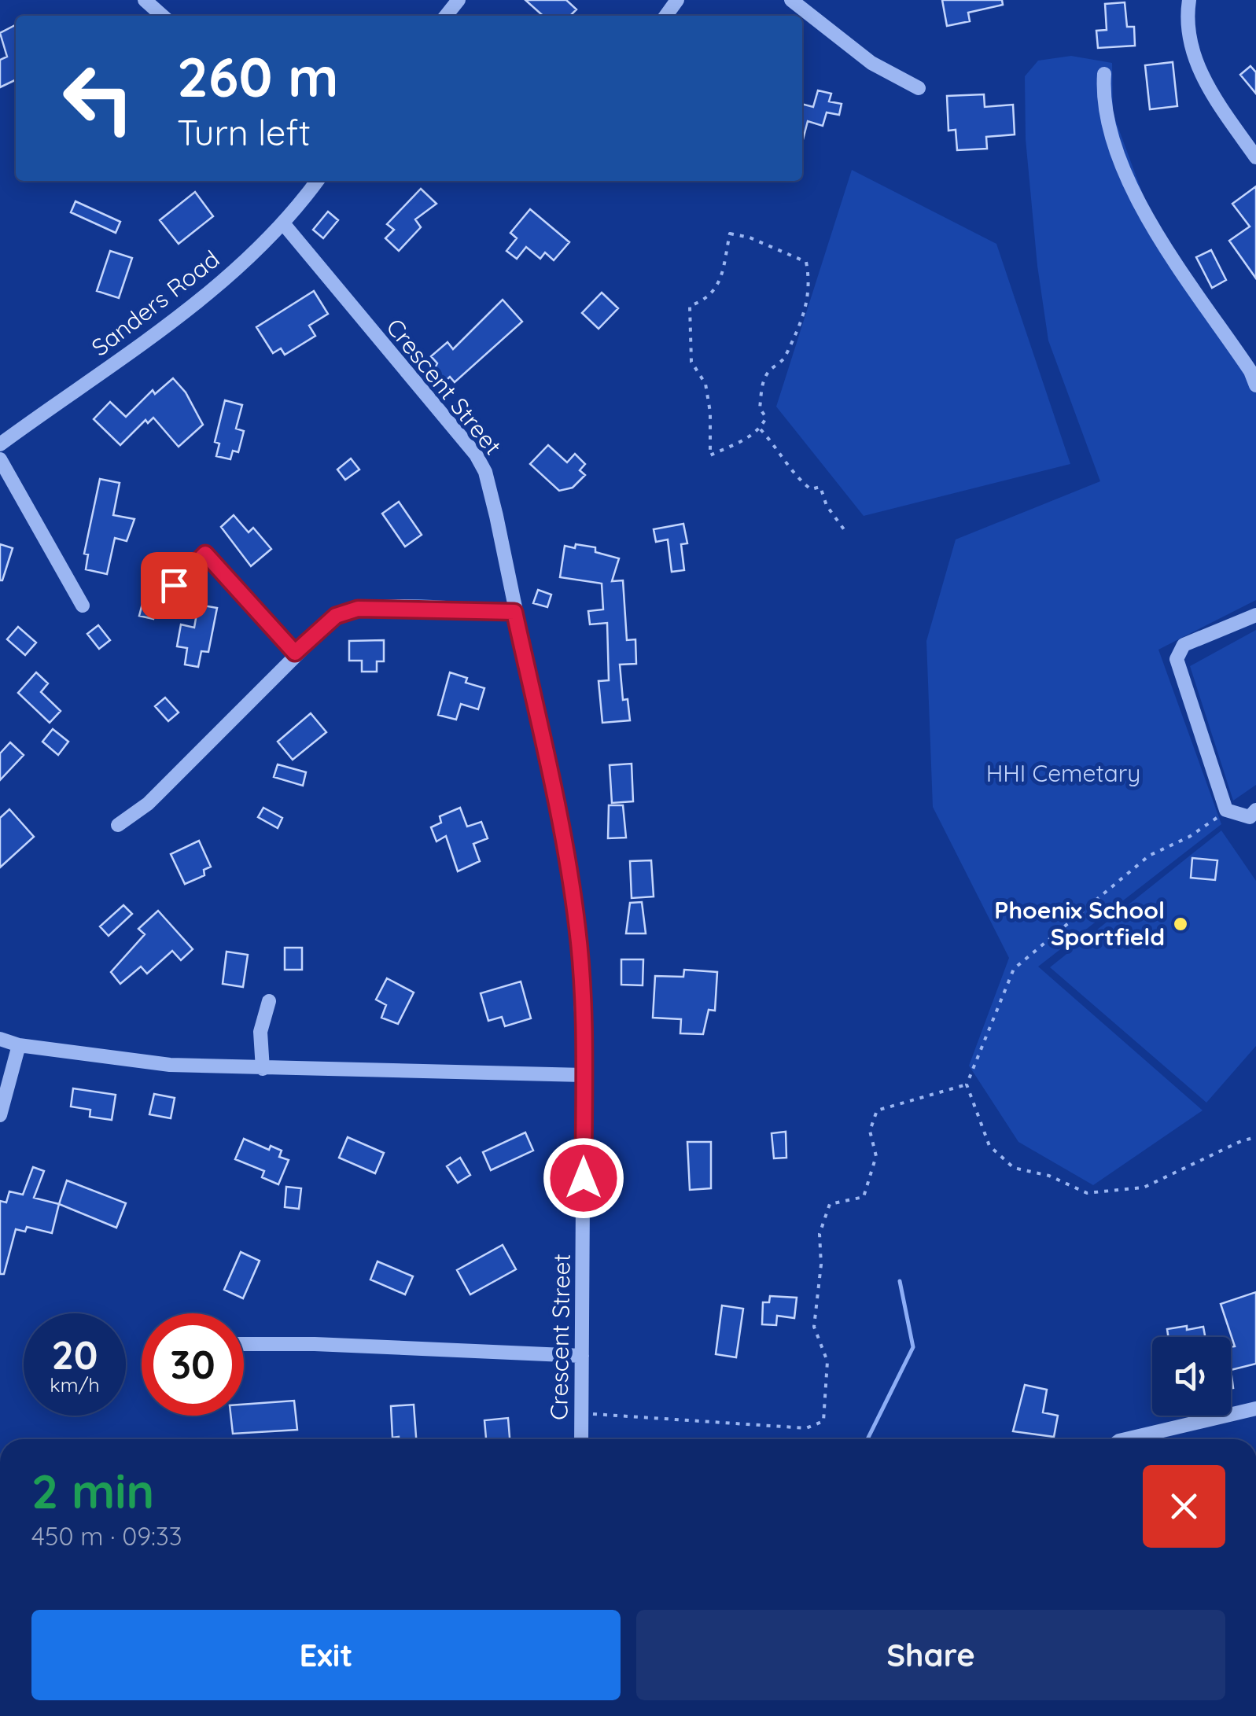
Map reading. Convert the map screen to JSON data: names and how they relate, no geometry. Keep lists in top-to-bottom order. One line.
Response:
{"streets":{"street":["Sanders Road","Crescent Street"]},"crossings":[["Sanders Road","Crescent Street"]],"parks":["HHI Cemetary"],"places":["Phoenix School Sportfield"],"page":{"turn":["260 m","Turn left"],"speed":"20 km/h","limit":"30","heading":["2 min","450 m · 09:33"],"buttons":["Exit","Share"]}}
